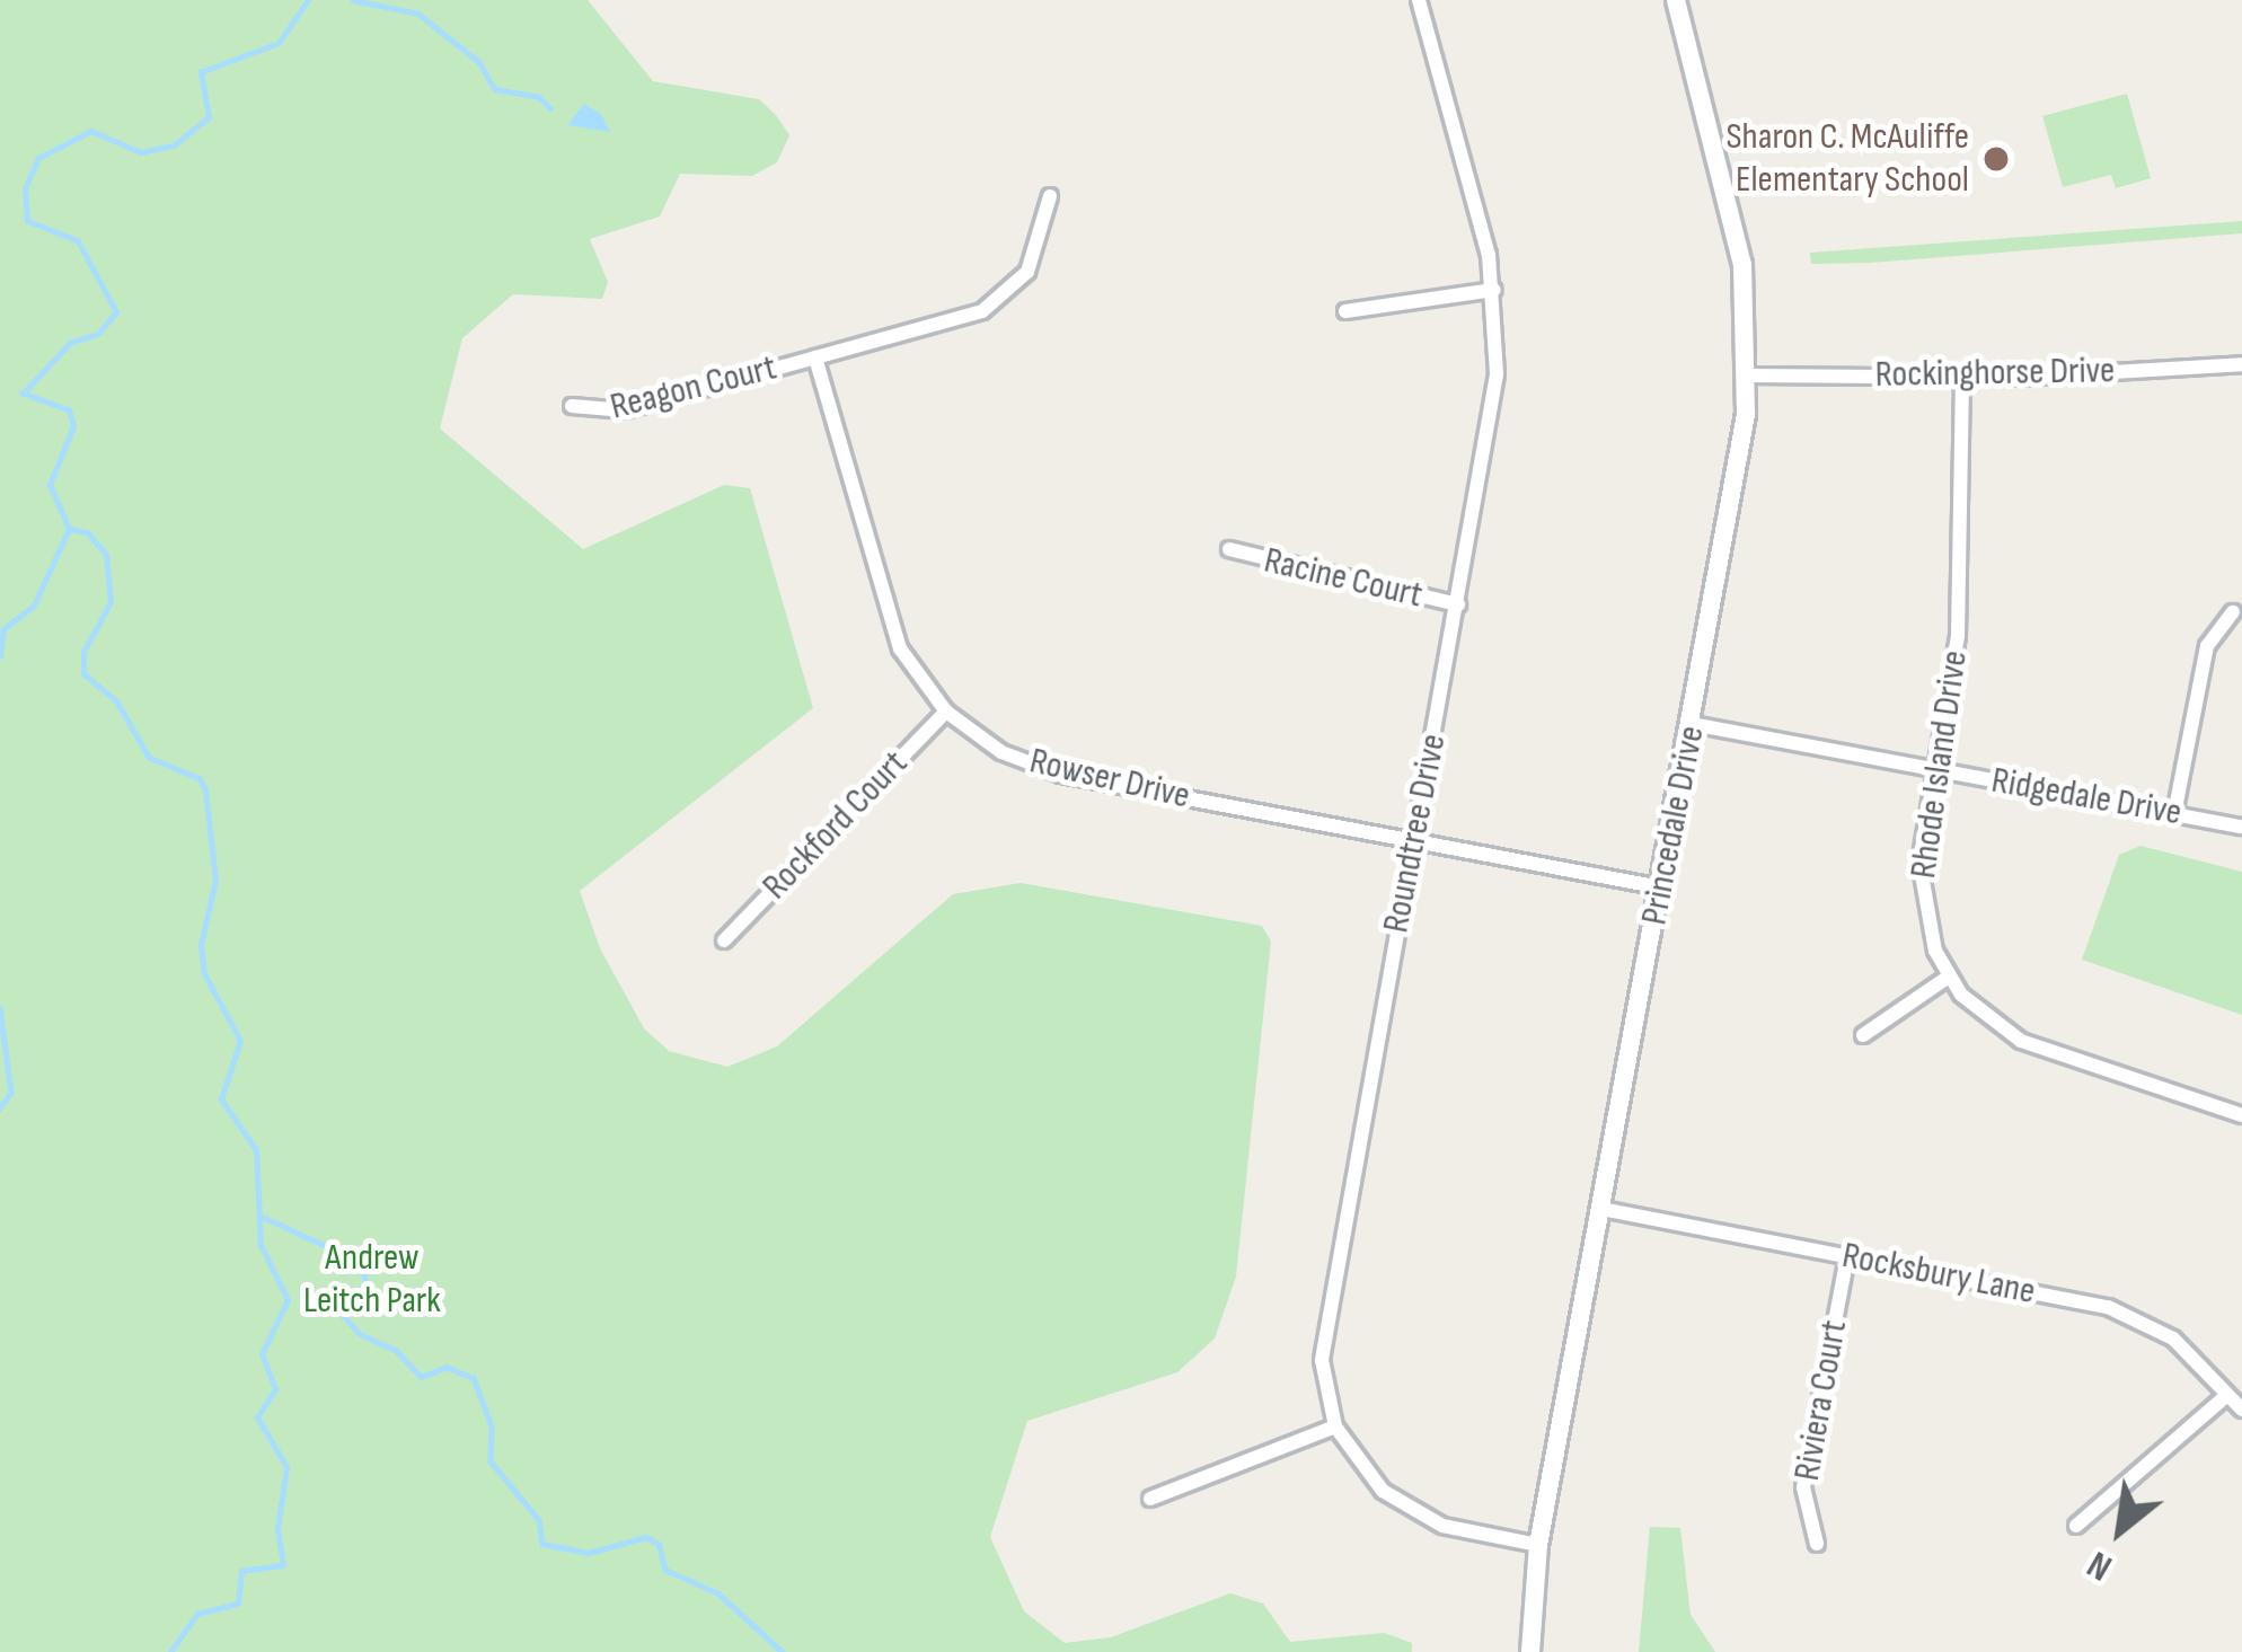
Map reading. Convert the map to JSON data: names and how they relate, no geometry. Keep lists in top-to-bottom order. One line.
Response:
{"streets":{"street":["Rockinghorse Drive","Reagon Court","Racine Court","Rhode Island Drive","Rowser Drive","Ridgedale Drive","Rockford Court","Princedale Drive","Roundtree Drive","Rocksbury Lane","Riviera Court"]},"crossings":[["Rockinghorse Drive","Rhode Island Drive"],["Rockinghorse Drive","Princedale Drive"],["Reagon Court","Rowser Drive"],["Racine Court","Roundtree Drive"],["Rhode Island Drive","Ridgedale Drive"],["Rowser Drive","Rockford Court"],["Rowser Drive","Princedale Drive"],["Rowser Drive","Roundtree Drive"],["Ridgedale Drive","Princedale Drive"],["Princedale Drive","Roundtree Drive"],["Princedale Drive","Rocksbury Lane"],["Rocksbury Lane","Riviera Court"]],"parks":["Andrew Leitch Park"],"places":["Sharon C. McAuliffe Elementary School"],"north":"bottom left"}
